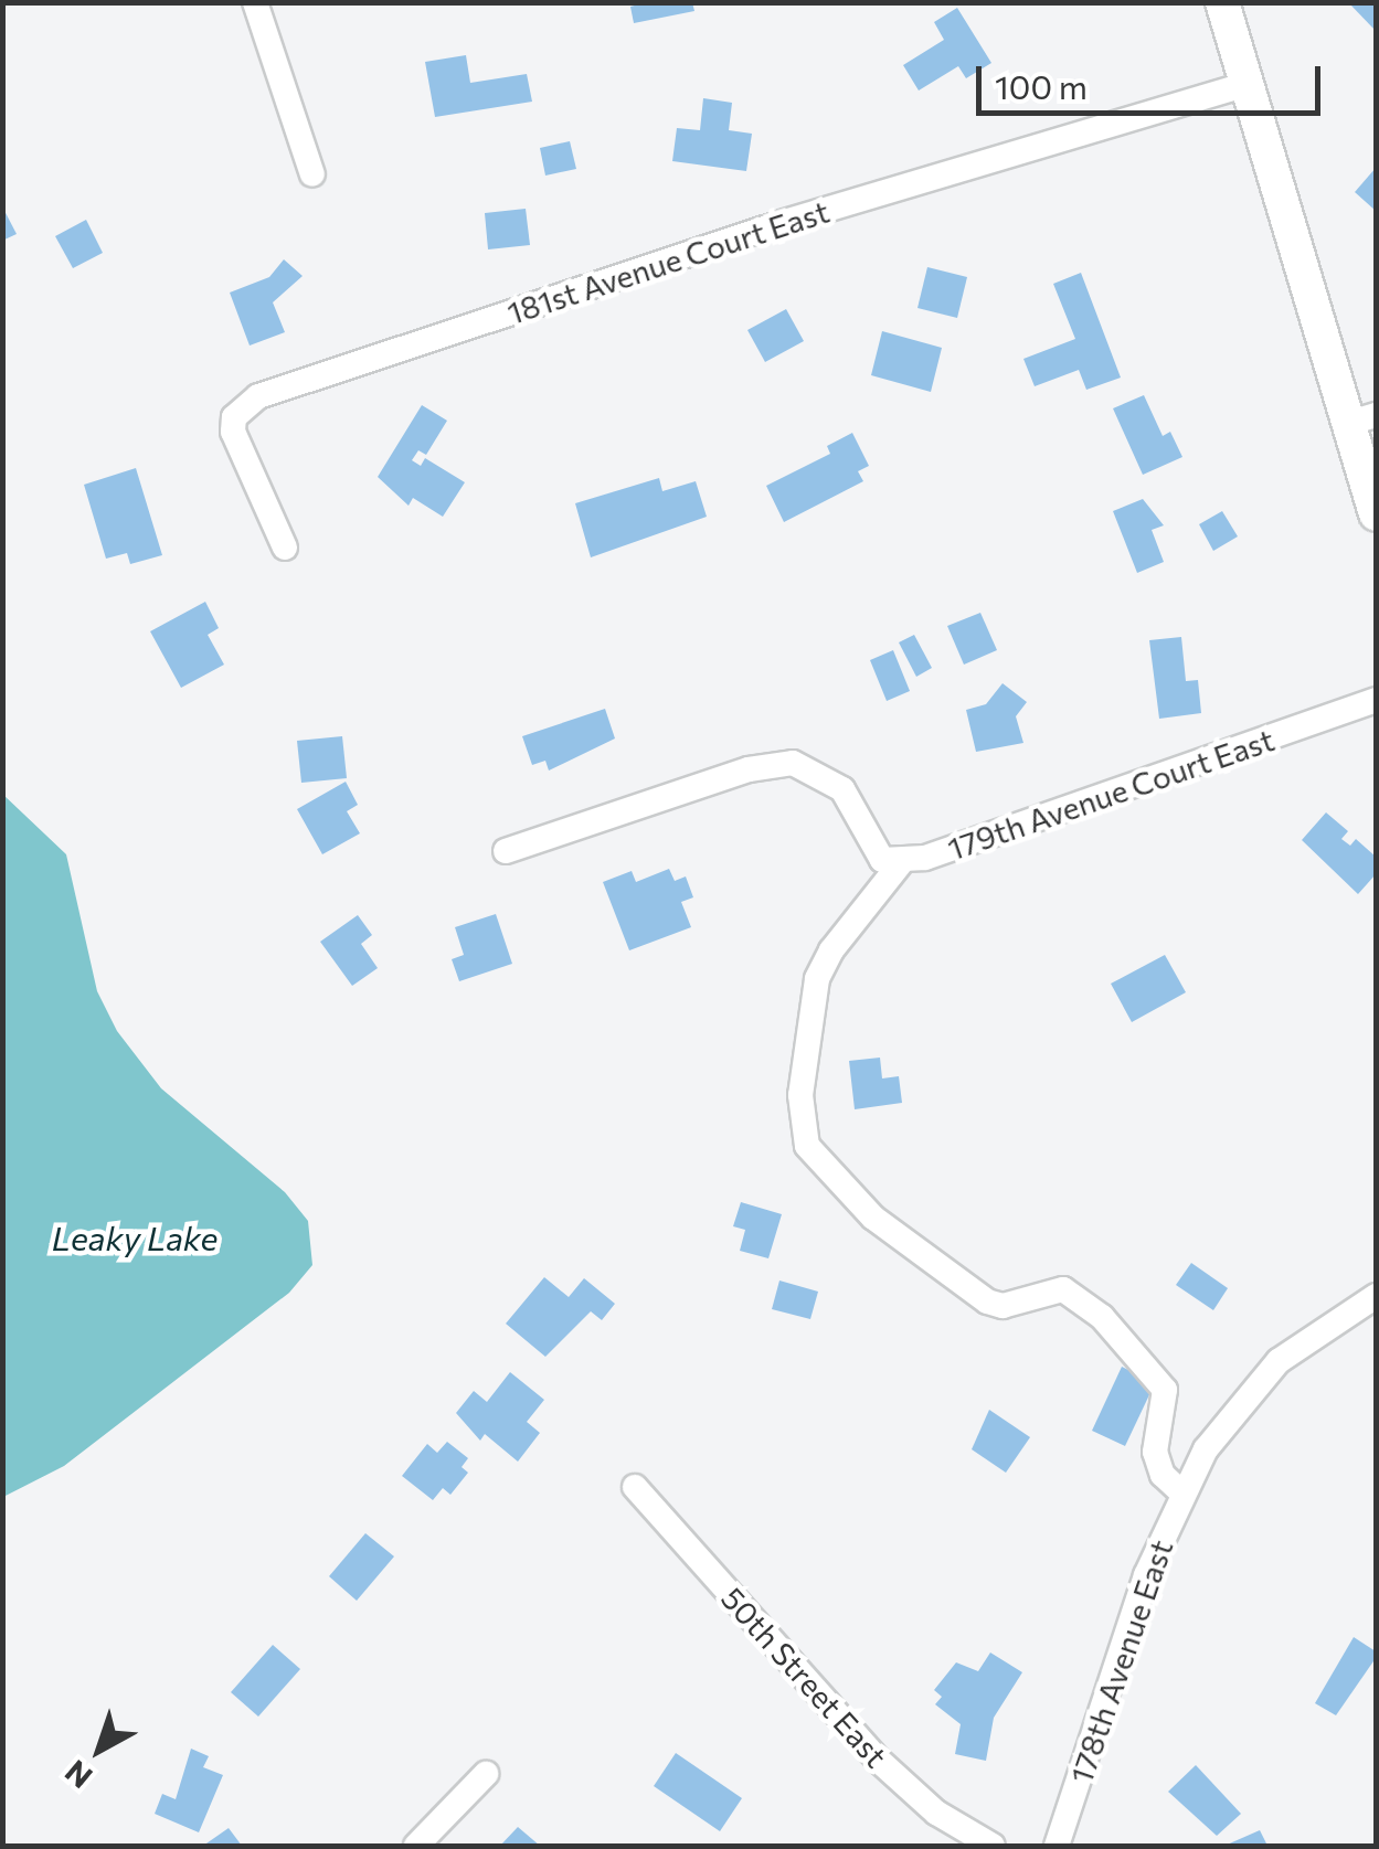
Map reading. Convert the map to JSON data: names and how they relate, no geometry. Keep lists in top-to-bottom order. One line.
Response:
{"streets":{"street":["181st Avenue Court East","179th Avenue Court East","178th Avenue East","50th Street East"]},"water":["Leaky Lake"],"scale_bar":"100 m","north":"bottom left"}
